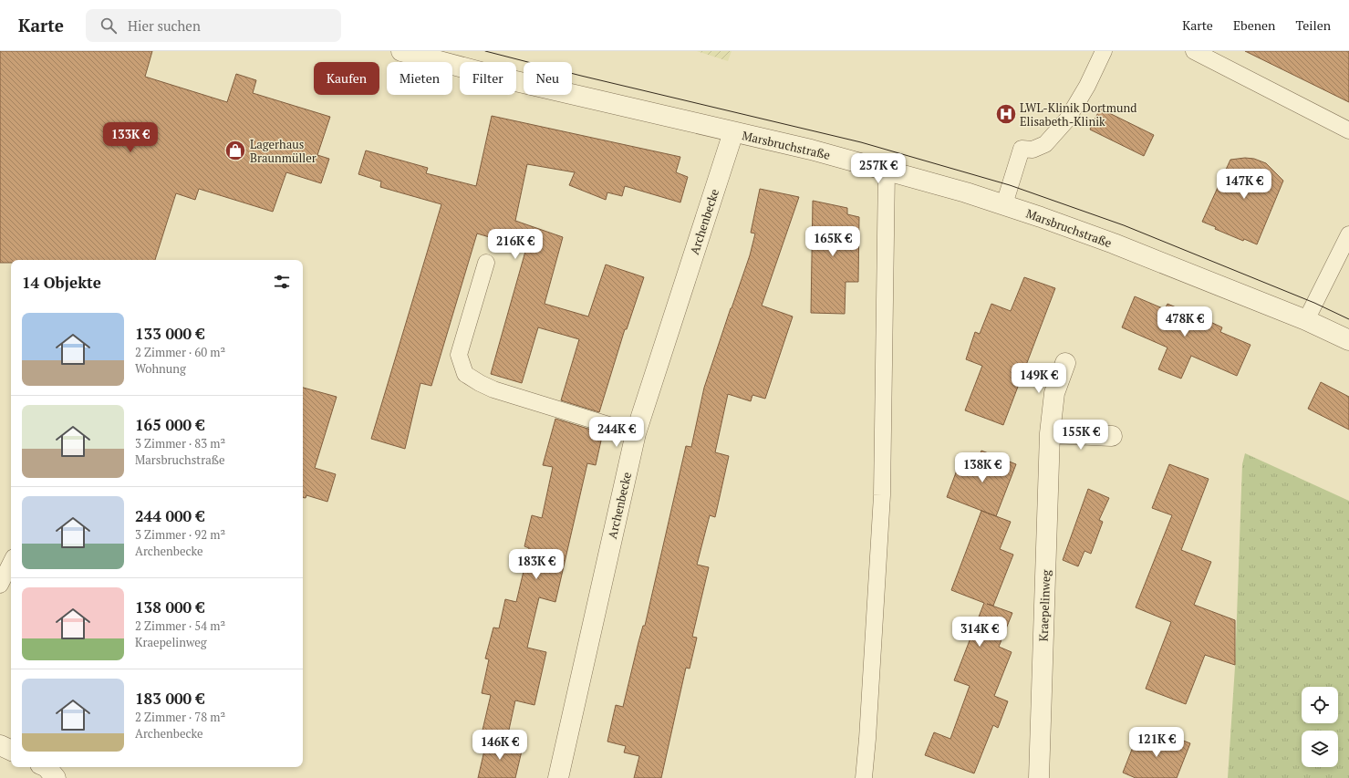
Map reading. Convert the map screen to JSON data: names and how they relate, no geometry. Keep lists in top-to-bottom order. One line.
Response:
{"streets":{"street":["Marsbruchstraße","Archenbecke","Kraepelinweg"]},"crossings":[["Marsbruchstraße","Archenbecke"]],"places":{"hospital":["LWL-Klinik Dortmund Elisabeth-Klinik"],"shop":["Lagerhaus Braunmüller"]},"page":{"header":"Karte","search":"Hier suchen","nav":["Karte","Ebenen","Teilen"],"chip":["Kaufen","Mieten","Filter","Neu"],"price":["133K €","257K €","147K €","165K €","216K €","478K €","149K €","244K €","155K €","138K €","183K €","314K €","121K €","146K €"],"heading":"14 Objekte","list":[{"name":"133 000 €","note":"2 Zimmer · 60 m² · Wohnung"},{"name":"165 000 €","note":"3 Zimmer · 83 m² · Marsbruchstraße"},{"name":"244 000 €","note":"3 Zimmer · 92 m² · Archenbecke"},{"name":"138 000 €","note":"2 Zimmer · 54 m² · Kraepelinweg"},{"name":"183 000 €","note":"2 Zimmer · 78 m² · Archenbecke"}]}}
